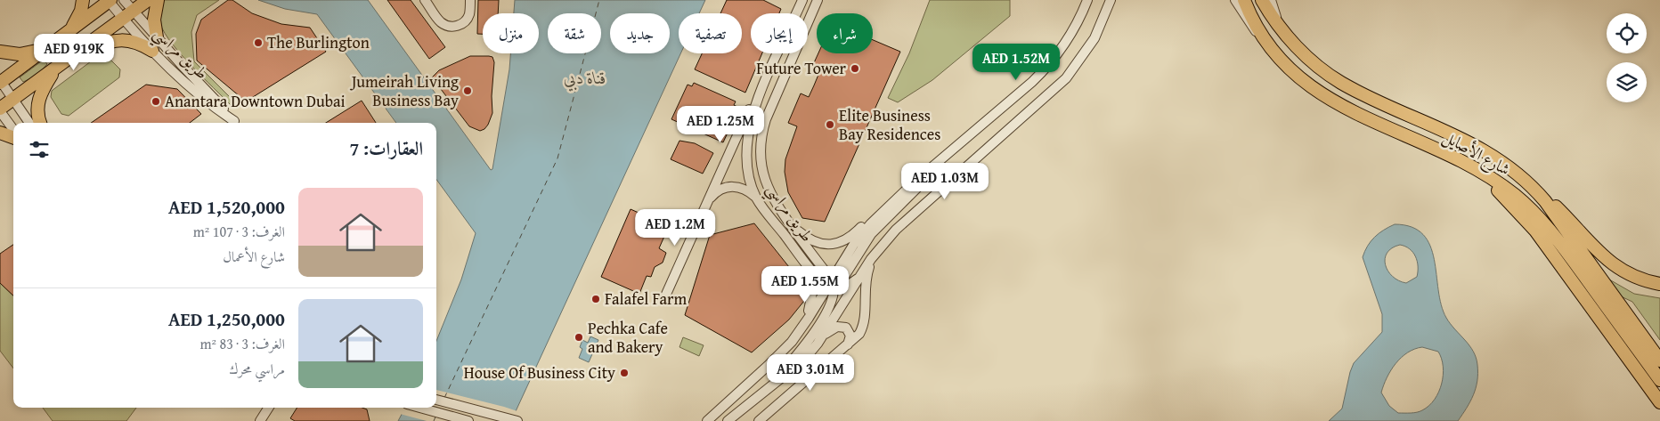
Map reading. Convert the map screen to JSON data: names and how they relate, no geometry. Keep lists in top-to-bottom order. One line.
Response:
{"streets":{"main road":["شارع الأصايل"],"street":["طريق مراسي"]},"water":["قناة دبي"],"places":["The Burlington","Future Tower","Jumeirah Living Business Bay","Anantara Downtown Dubai","Elite Business Bay Residences","Falafel Farm","Pechka Cafe and Bakery","House Of Business City"],"page":{"chip":["شراء","إيجار","تصفية","جديد","شقة","منزل"],"price":["AED 919K","AED 1.52M","AED 1.25M","AED 1.03M","AED 1.2M","AED 1.55M","AED 3.01M"],"heading":"العقارات: 7","list":[{"name":"AED 1,520,000","note":"الغرف: 3 · 107 m² · شارع الأعمال"},{"name":"AED 1,250,000","note":"الغرف: 3 · 83 m² · مراسي محرك"}]}}
